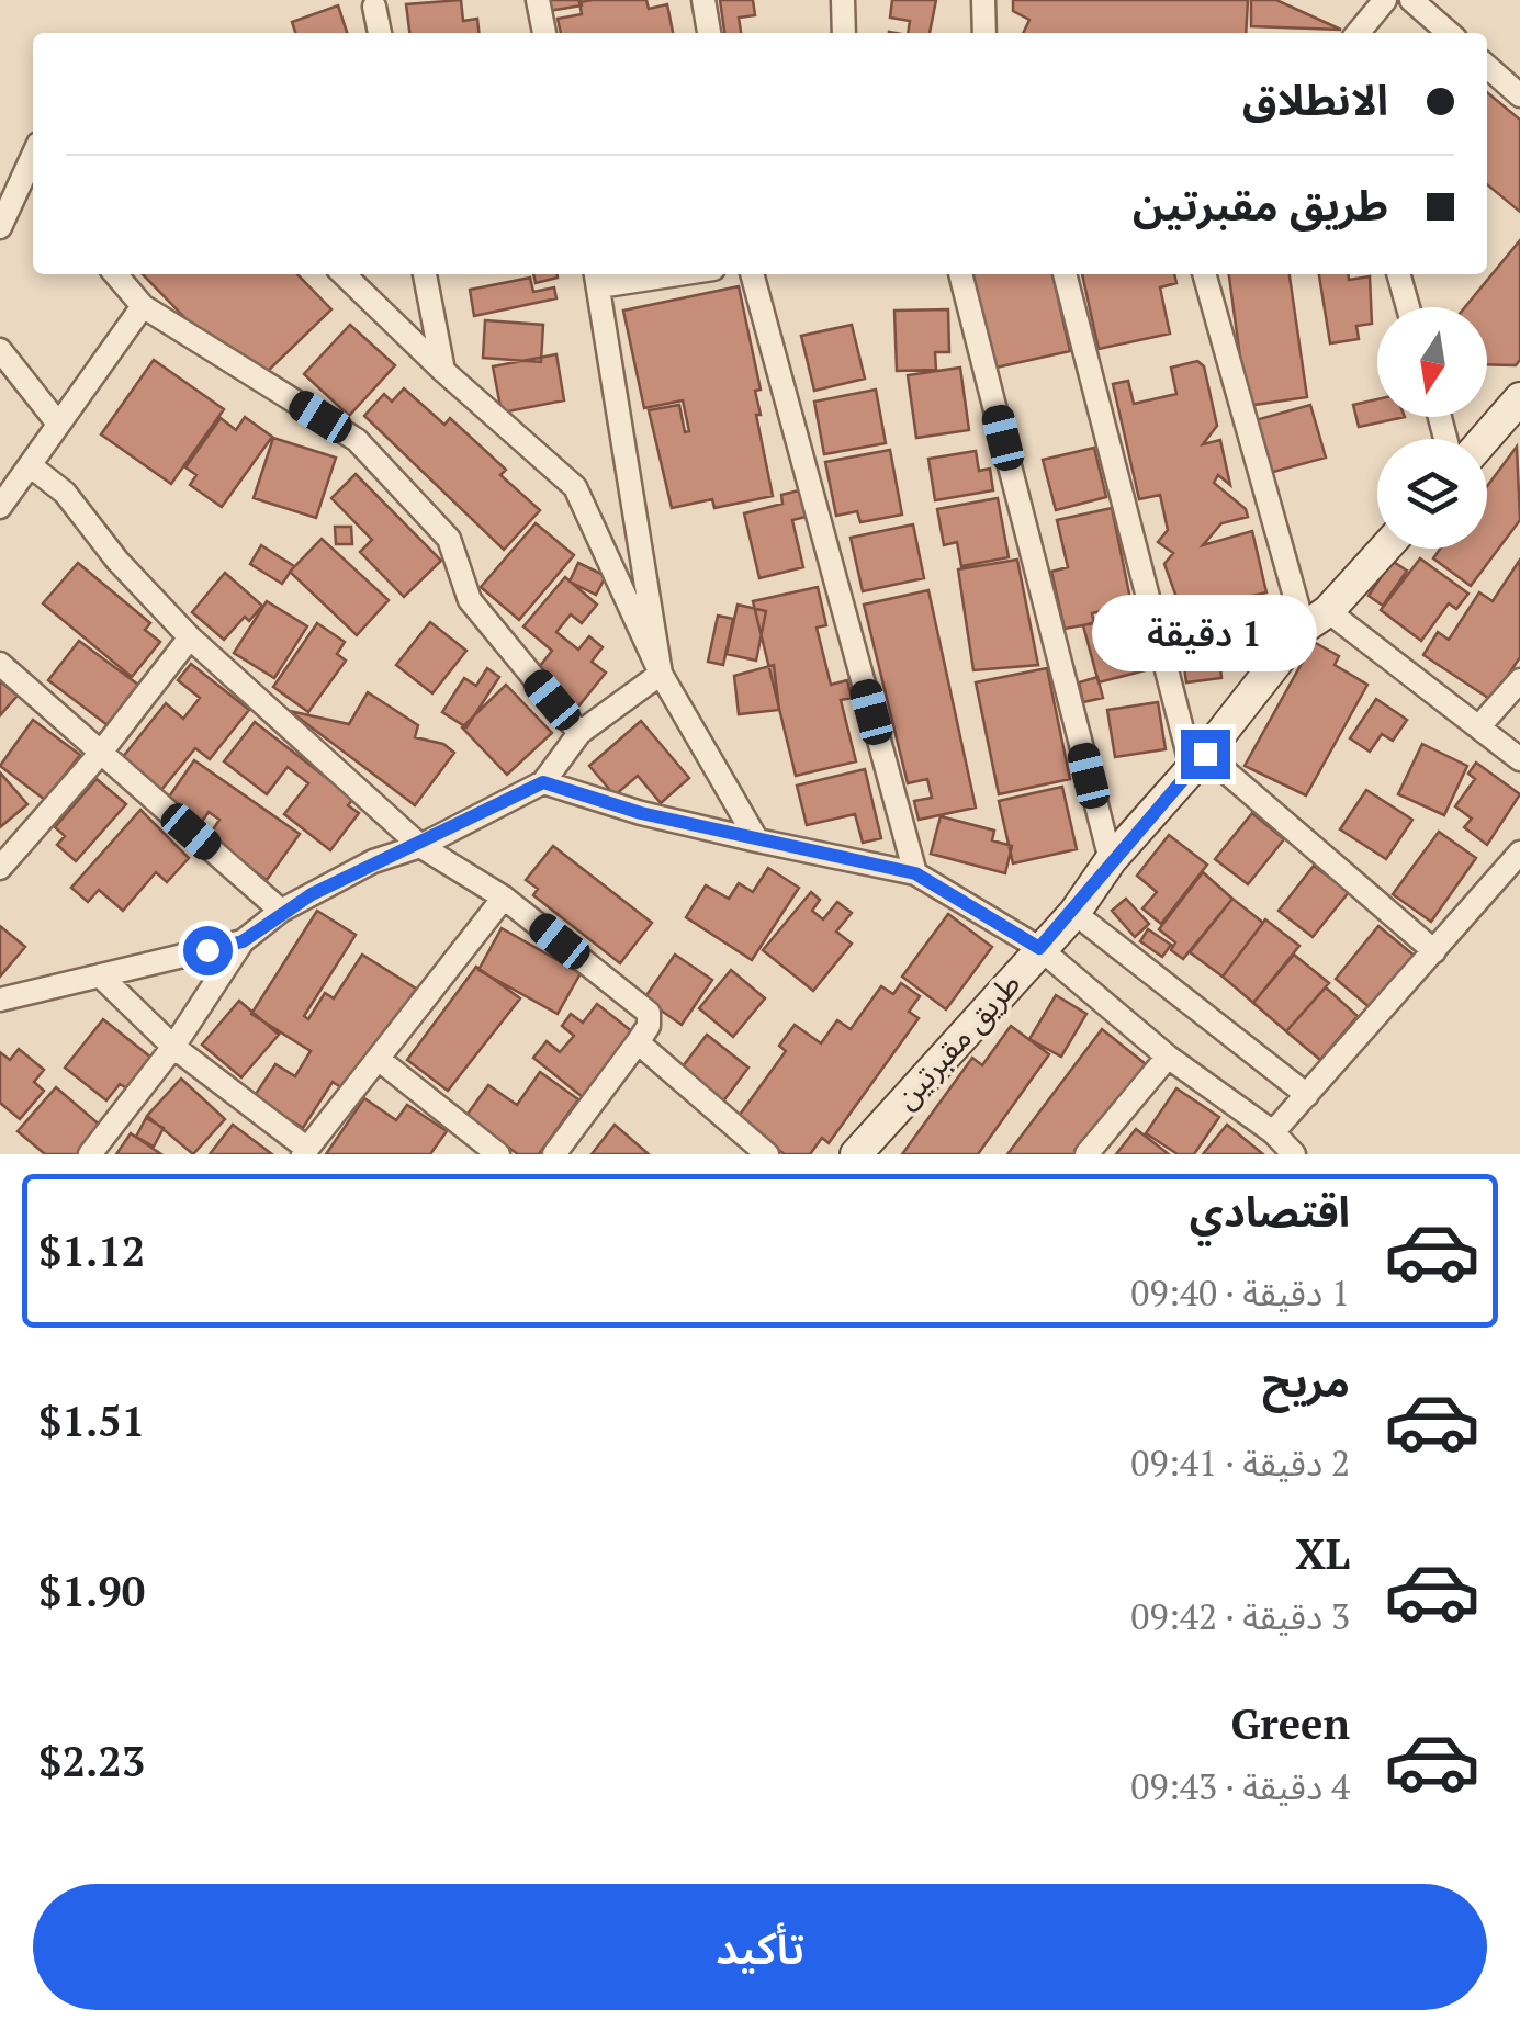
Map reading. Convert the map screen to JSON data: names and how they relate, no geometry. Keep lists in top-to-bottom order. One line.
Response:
{"streets":{"street":["طريق مقبرتين"]},"north":"bottom","page":{"banner":["الانطلاق","طريق مقبرتين"],"bubble":"1 دقيقة","list":[{"name":"اقتصادي","note":"1 دقيقة · 09:40","value":"$1.12"},{"name":"مريح","note":"2 دقيقة · 09:41","value":"$1.51"},{"name":"XL","note":"3 دقيقة · 09:42","value":"$1.90"},{"name":"Green","note":"4 دقيقة · 09:43","value":"$2.23"}],"buttons":"تأكيد"}}
